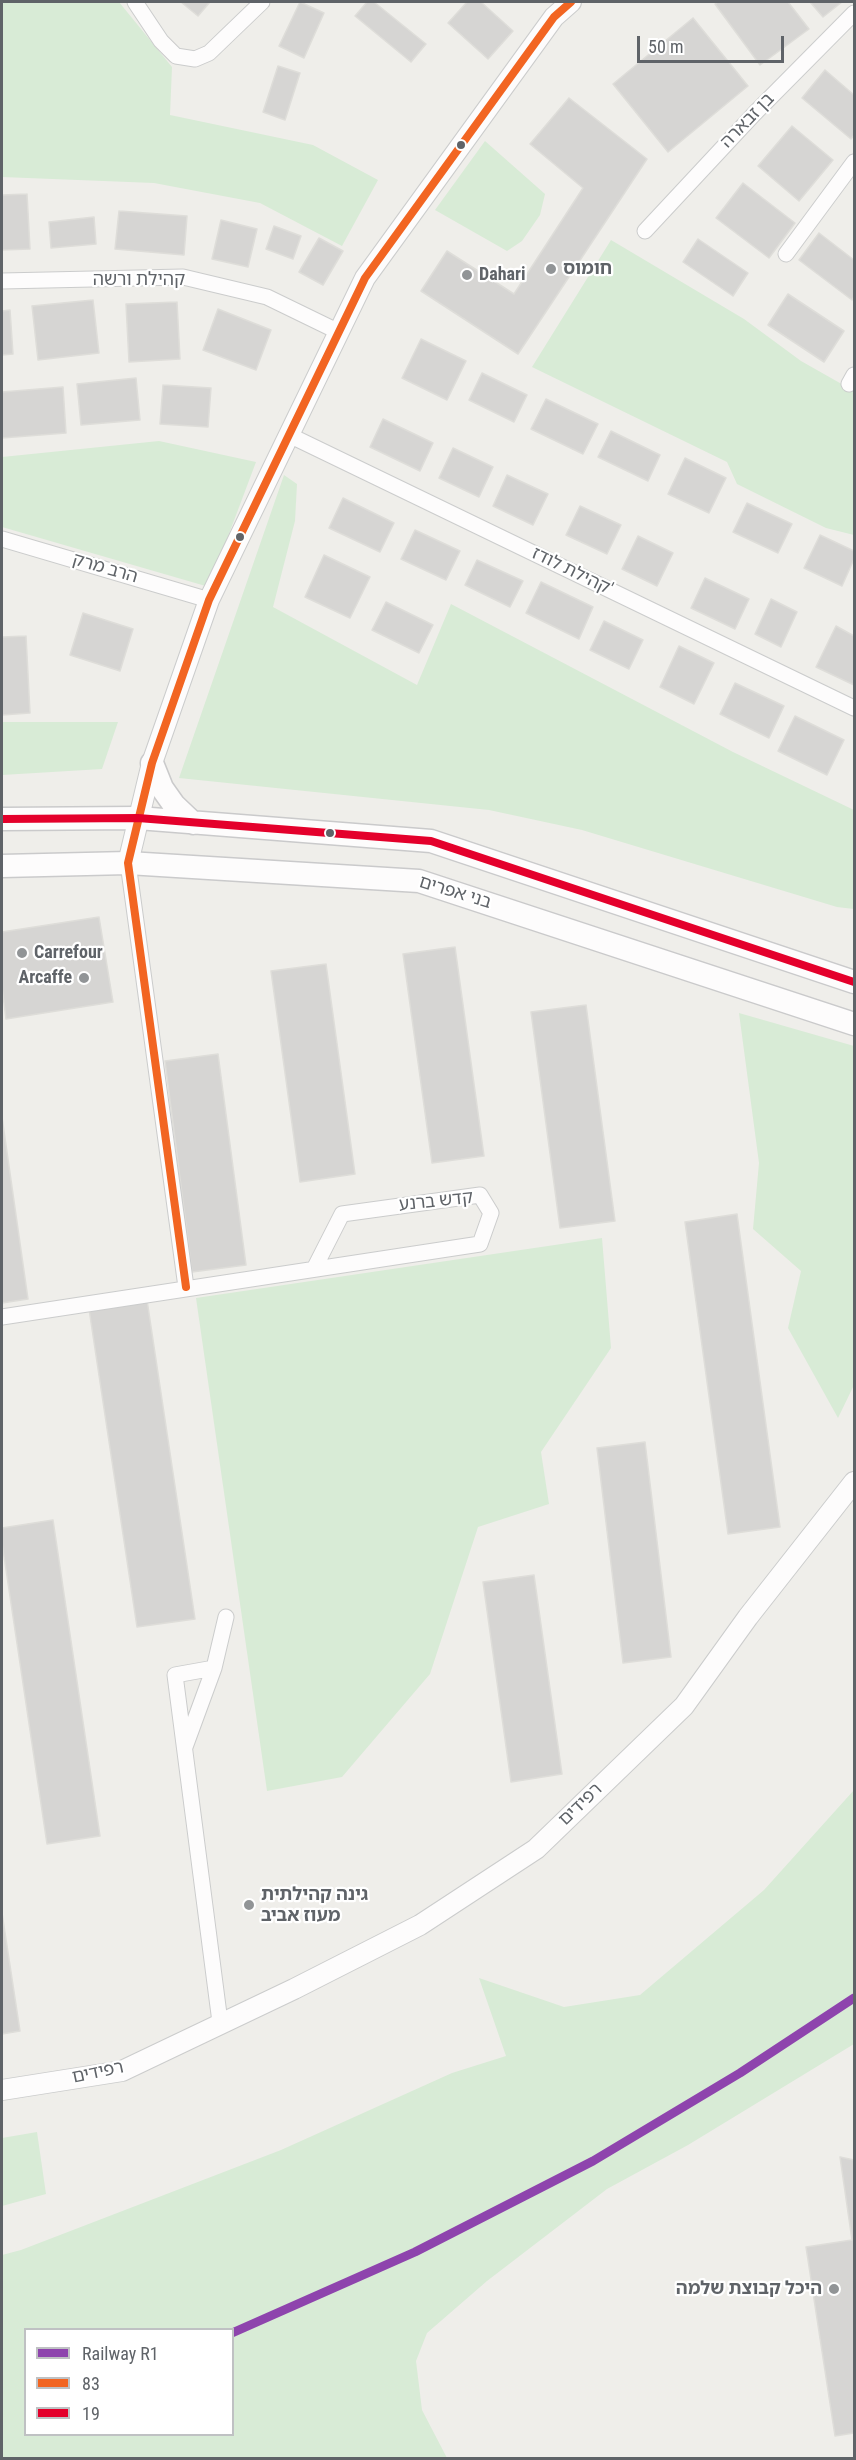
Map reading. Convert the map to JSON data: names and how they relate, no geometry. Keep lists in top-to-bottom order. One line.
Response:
{"streets":{"main road":["בני אפרים"],"street":["בן זבארה","קהילת ורשה","הרב מרק","קהילת לודז'","קדש ברנע","רפידים"]},"places":["חומוס","Dahari","Carrefour","Arcaffe","גינה קהילתית מעוז אביב","היכל קבוצת שלמה"],"lines":["transit line 83","transit line 19","rail line R1"],"legend":["Railway R1","83","19"],"scale_bar":"50 m"}
